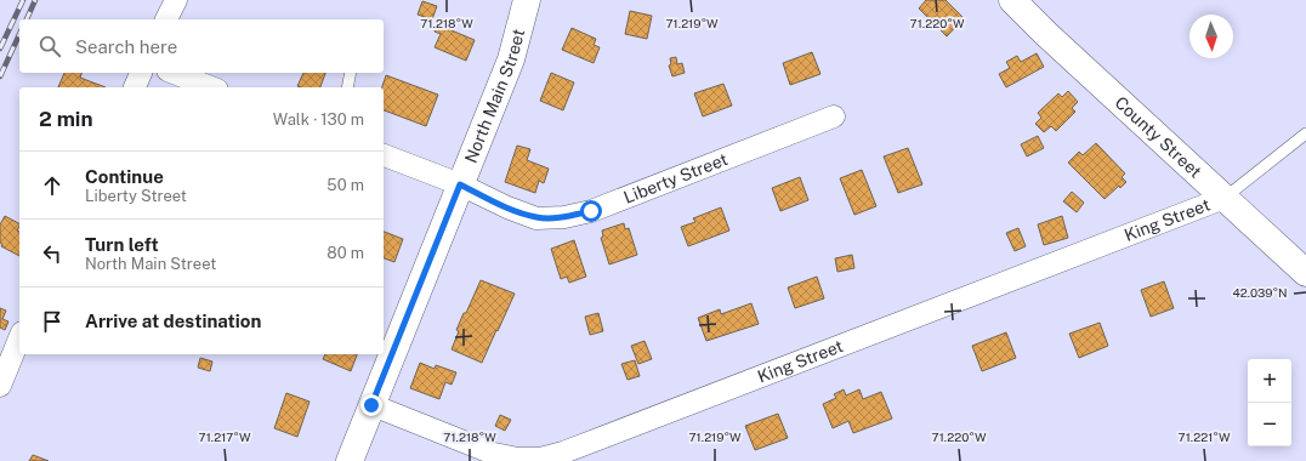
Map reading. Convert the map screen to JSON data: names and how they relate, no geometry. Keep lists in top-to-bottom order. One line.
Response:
{"streets":{"street":["North Main Street","County Street","Liberty Street","King Street"]},"crossings":[["North Main Street","Liberty Street"],["North Main Street","King Street"],["County Street","King Street"]],"north":"bottom","page":{"search":"Search here","heading":["2 min","Walk · 130 m"],"list":[["Continue","Liberty Street","50 m"],["Turn left","North Main Street","80 m"],"Arrive at destination"],"map_buttons":["+","−"]},"coordinates":["71.218°W","71.219°W","71.220°W","42.039°N","71.217°W","71.221°W"]}
